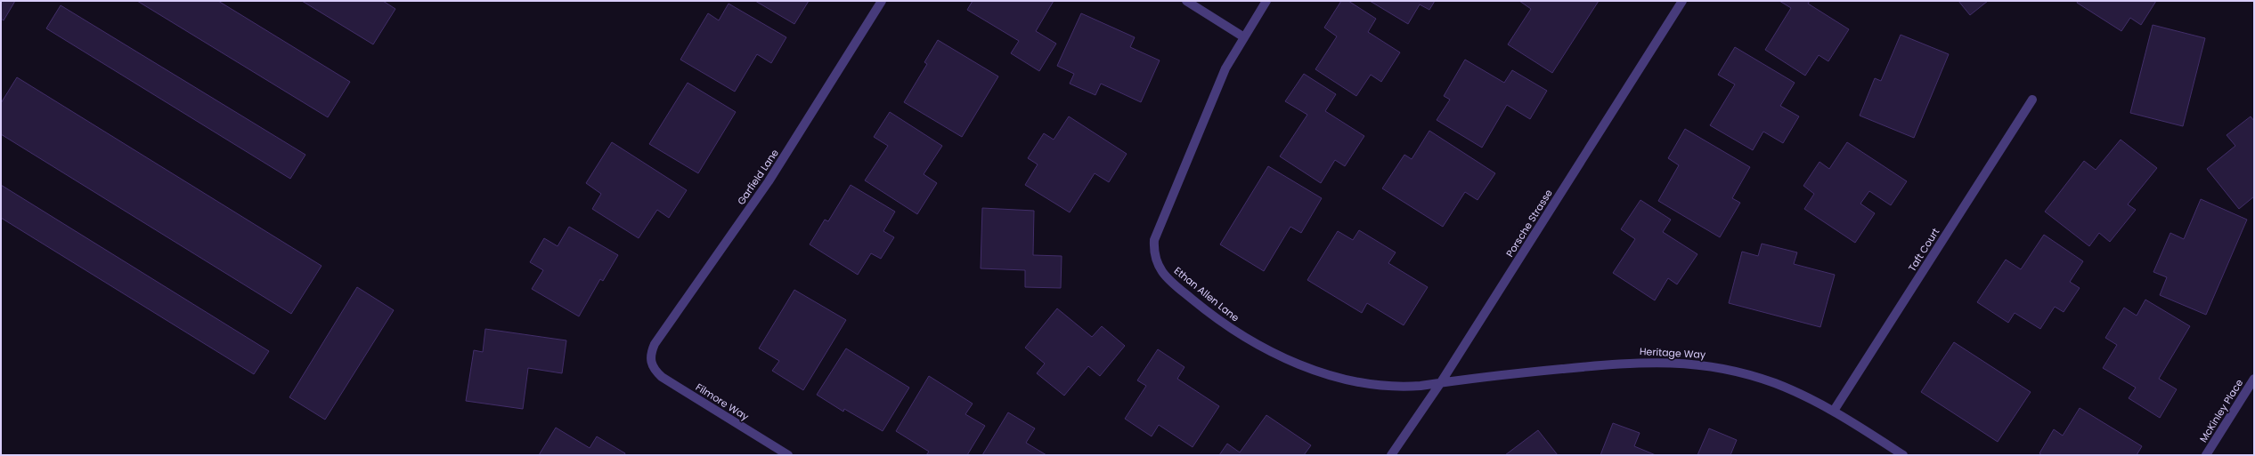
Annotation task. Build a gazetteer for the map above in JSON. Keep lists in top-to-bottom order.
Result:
{
  "streets": {
    "street": [
      "Garfield Lane",
      "Porsche Strasse",
      "Taft Court",
      "Ethan Allen Lane",
      "Heritage Way",
      "Filmore Way",
      "McKinley Place"
    ]
  },
  "crossings": [
    ["Garfield Lane", "Filmore Way"],
    ["Porsche Strasse", "Ethan Allen Lane"],
    ["Porsche Strasse", "Heritage Way"],
    ["Taft Court", "Heritage Way"],
    ["Ethan Allen Lane", "Heritage Way"]
  ]
}
